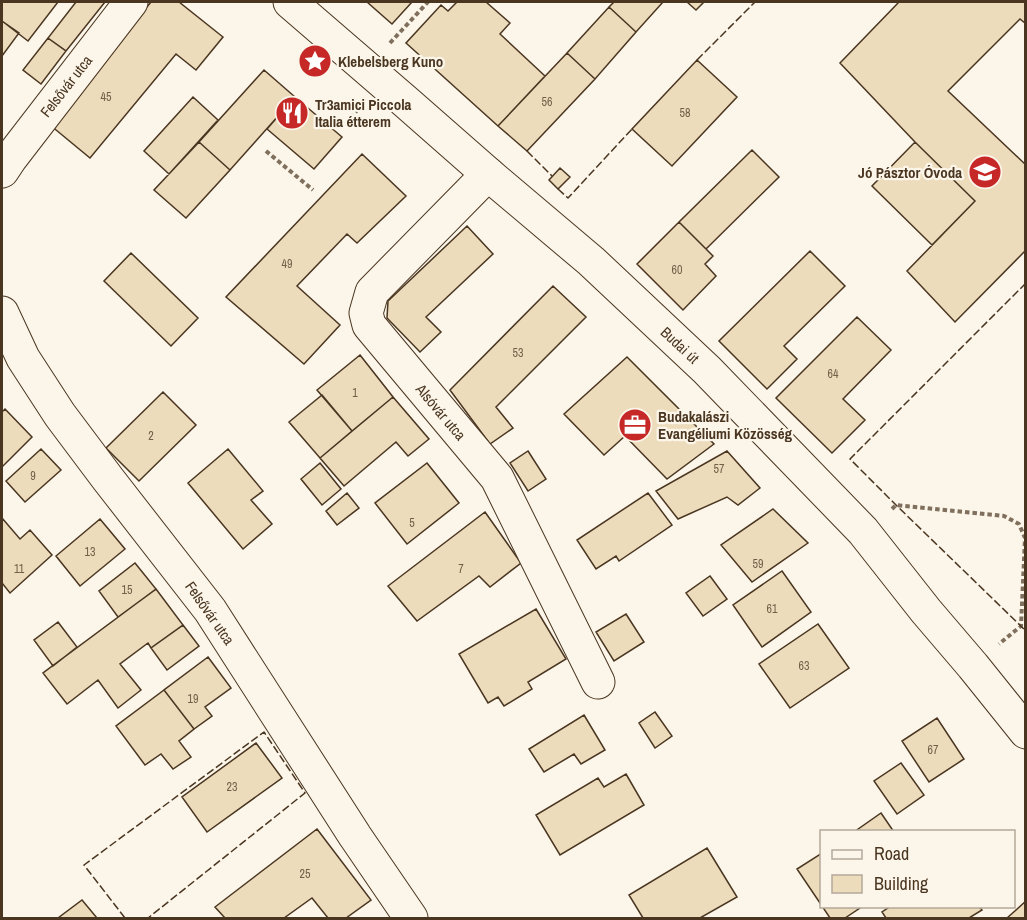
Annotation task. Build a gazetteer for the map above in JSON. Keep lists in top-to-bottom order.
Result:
{
  "streets": {
    "street": ["Felsővár utca", "Budai út", "Alsóvár utca"]
  },
  "crossings": [
    ["Budai út", "Alsóvár utca"]
  ],
  "places": {
    "place": ["Klebelsberg Kuno"],
    "restaurant": ["Tr3amici Piccola Italia étterem"],
    "school or university": ["Jó Pásztor Óvoda"],
    "office": ["Budakalászi Evangéliumi Közösség"]
  },
  "house_numbers": [
    "45",
    "56",
    "58",
    "49",
    "60",
    "53",
    "64",
    "1",
    "2",
    "57",
    "9",
    "5",
    "13",
    "59",
    "11",
    "7",
    "15",
    "61",
    "63",
    "19",
    "67",
    "23",
    "25"
  ],
  "legend": ["Road", "Building"]
}
